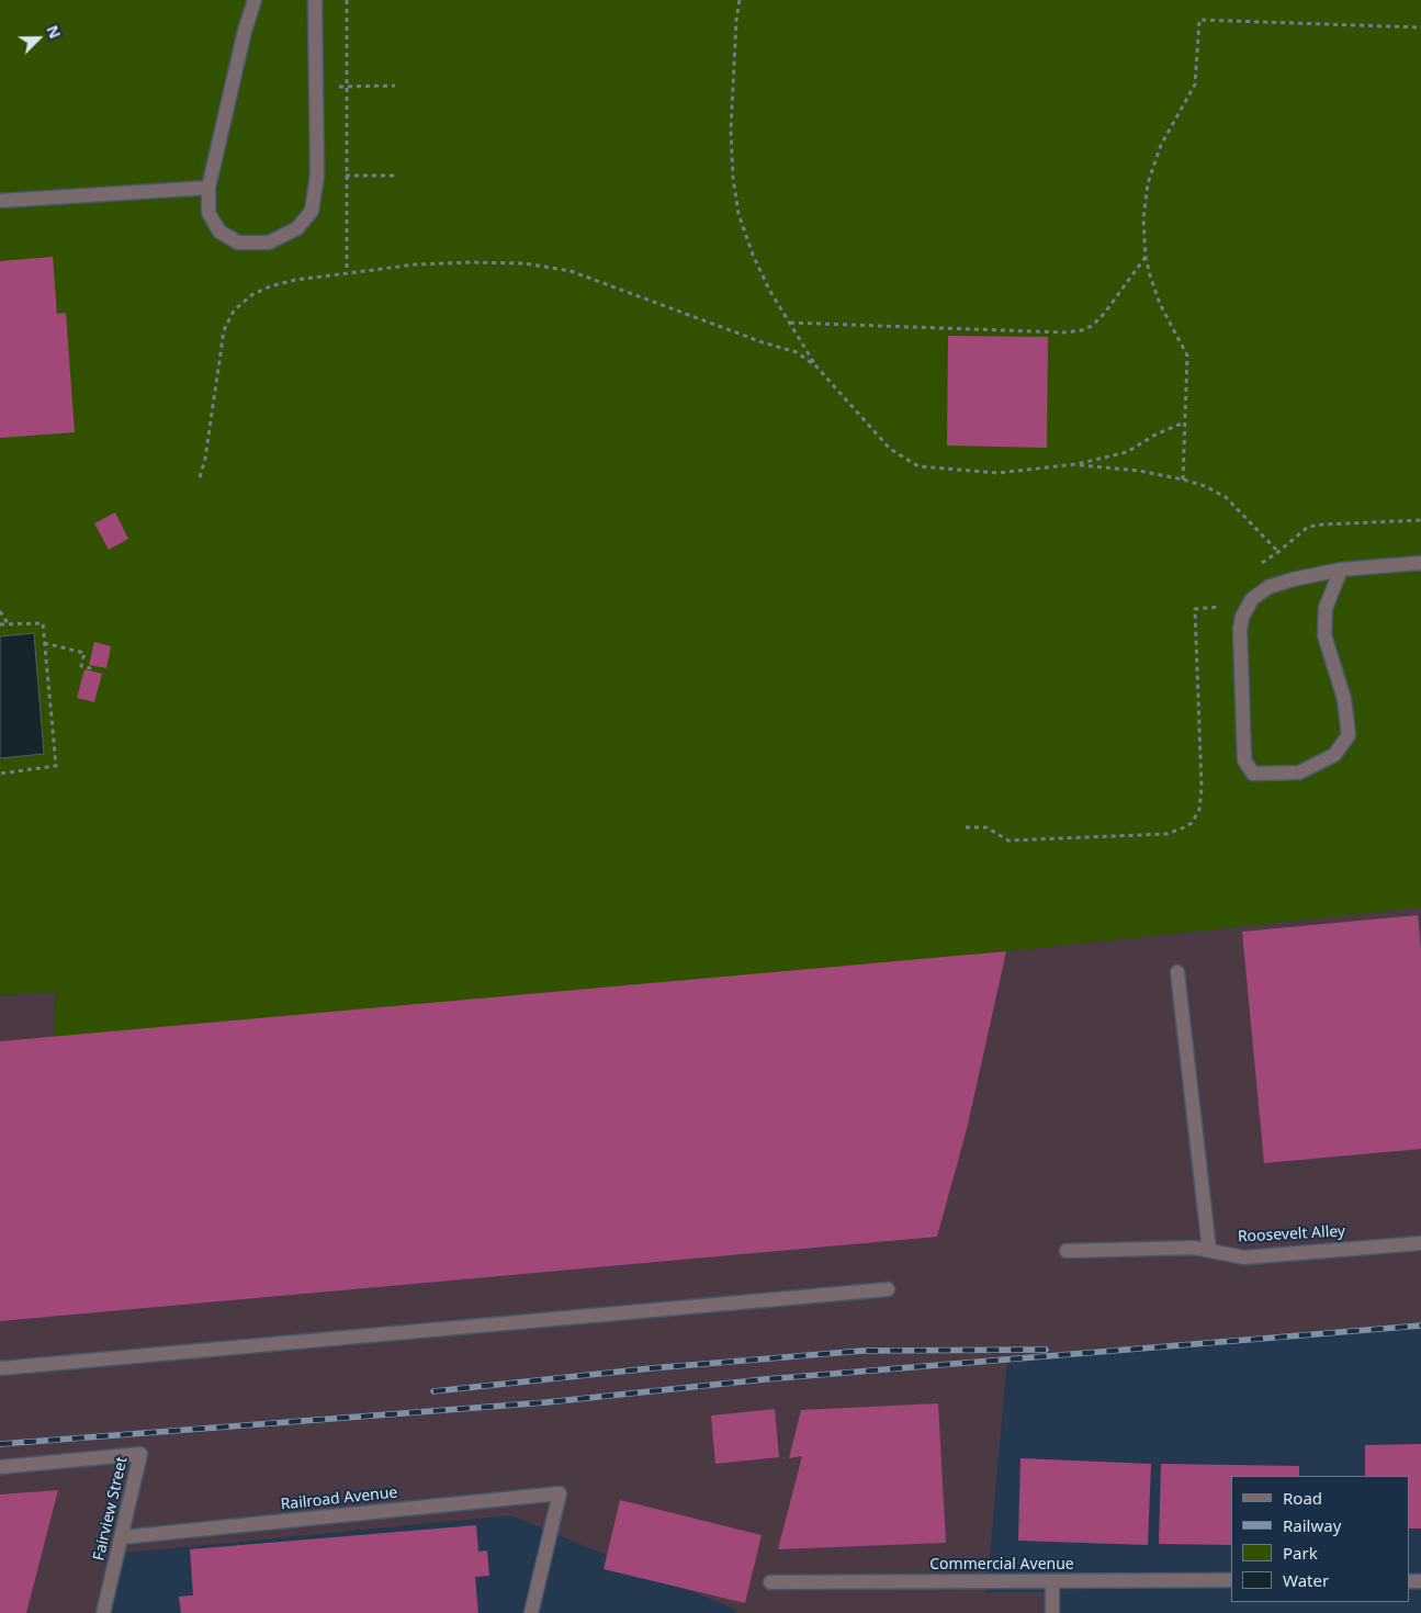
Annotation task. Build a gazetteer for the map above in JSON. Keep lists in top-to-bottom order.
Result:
{
  "streets": {
    "street": [
      "Roosevelt Alley",
      "Railroad Avenue",
      "Fairview Street",
      "Commercial Avenue"
    ]
  },
  "crossings": [
    ["Railroad Avenue", "Fairview Street"]
  ],
  "legend": [
    "Road",
    "Railway",
    "Park",
    "Water"
  ],
  "north": "top right"
}
